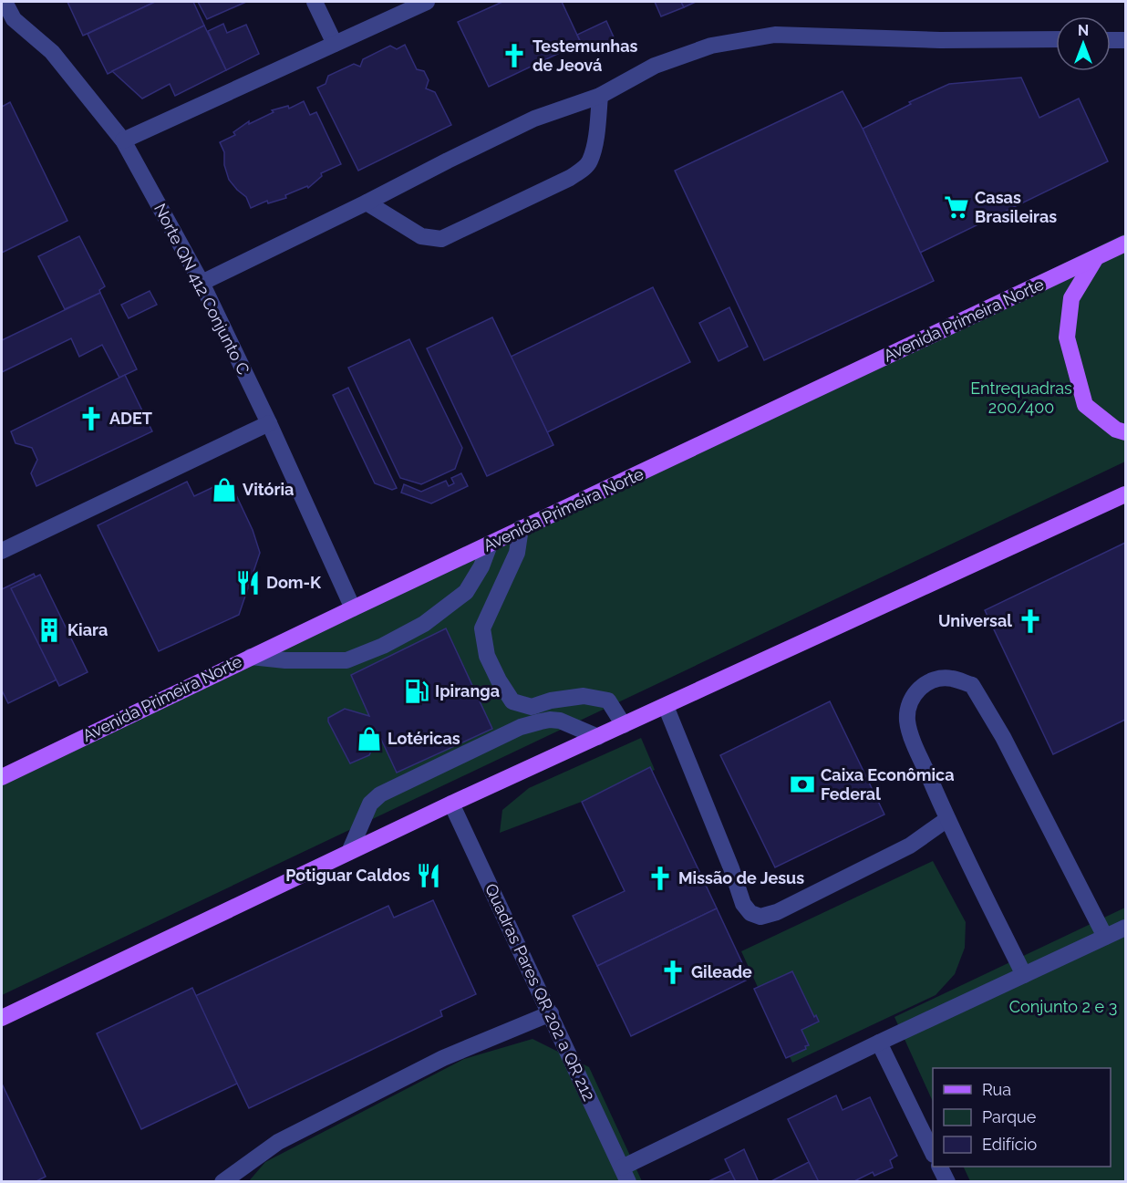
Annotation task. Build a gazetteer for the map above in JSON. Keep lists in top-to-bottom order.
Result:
{
  "streets": {
    "main road": ["Avenida Primeira Norte"],
    "street": ["Norte QN 412 Conjunto C", "Quadras Pares QR 202 a QR 212"]
  },
  "crossings": [
    ["Norte QN 412 Conjunto C", "Avenida Primeira Norte"]
  ],
  "parks": ["Entrequadras 200/400", "Conjunto 2 e 3"],
  "places": {
    "church": [
      "Testemunhas de Jeová",
      "ADET",
      "Universal",
      "Missão de Jesus",
      "Gileade"
    ],
    "supermarket": ["Casas Brasileiras"],
    "shop": ["Vitória", "Lotéricas"],
    "restaurant": ["Dom-K", "Potiguar Caldos"],
    "building": ["Kiara"],
    "fuel station": ["Ipiranga"],
    "bank": ["Caixa Econômica Federal"]
  },
  "legend": ["Rua", "Parque", "Edifício"],
  "north": "top"
}
